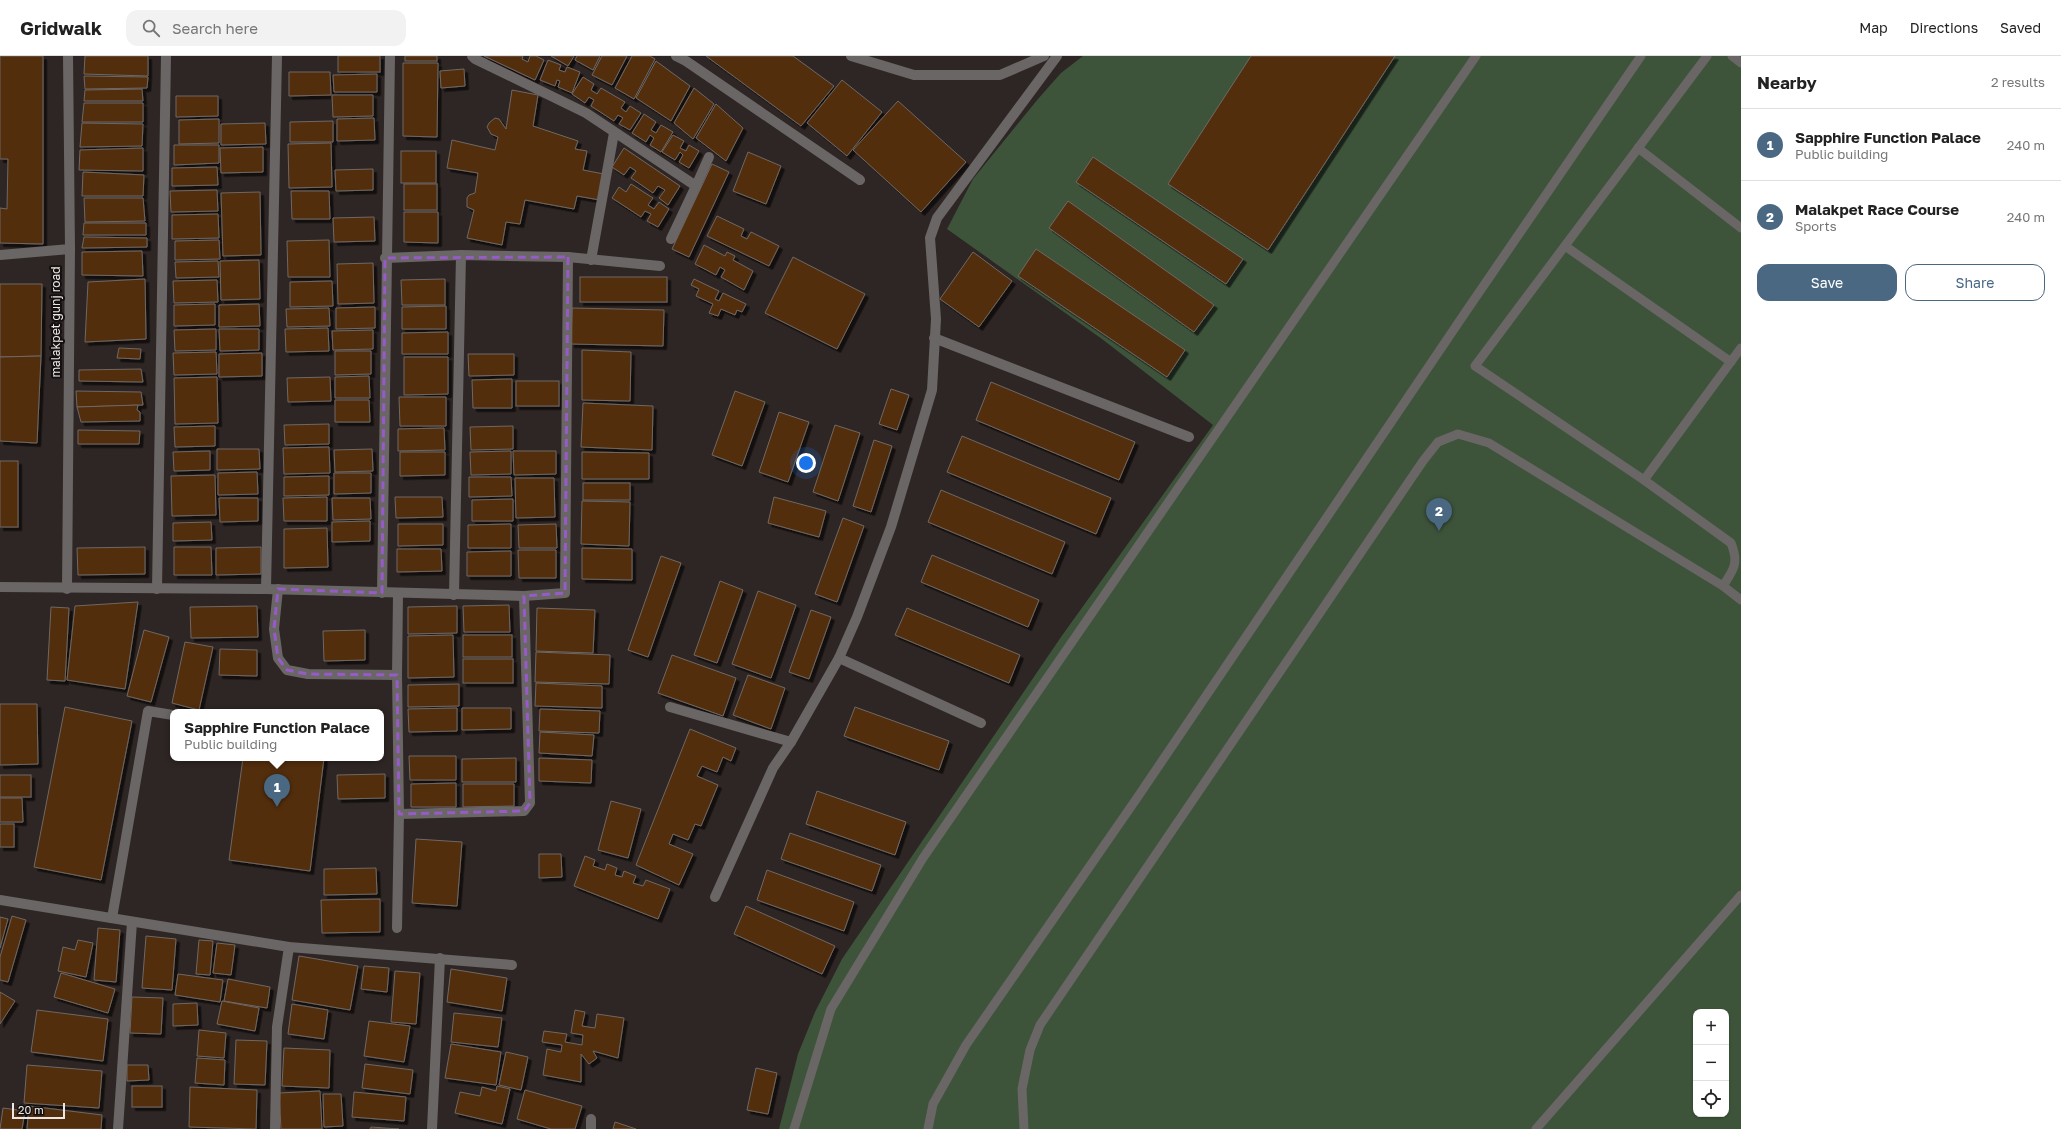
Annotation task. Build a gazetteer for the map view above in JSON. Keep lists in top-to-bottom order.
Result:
{
  "streets": {
    "street": ["malakpet gunj road"]
  },
  "scale_bar": "20 m",
  "page": {
    "header": "Gridwalk",
    "search": "Search here",
    "nav": ["Map", "Directions", "Saved"],
    "heading": ["Nearby", "2 results"],
    "list": [
      {
        "mark": "1",
        "name": "Sapphire Function Palace",
        "note": "Public building",
        "value": "240 m"
      },
      {
        "mark": "2",
        "name": "Malakpet Race Course",
        "note": "Sports",
        "value": "240 m"
      }
    ],
    "buttons": ["Save", "Share"],
    "pins": ["2", "1"],
    "popup": ["Sapphire Function Palace", "Public building"],
    "map_buttons": ["+", "−"],
    "scale": "20 m"
  }
}
